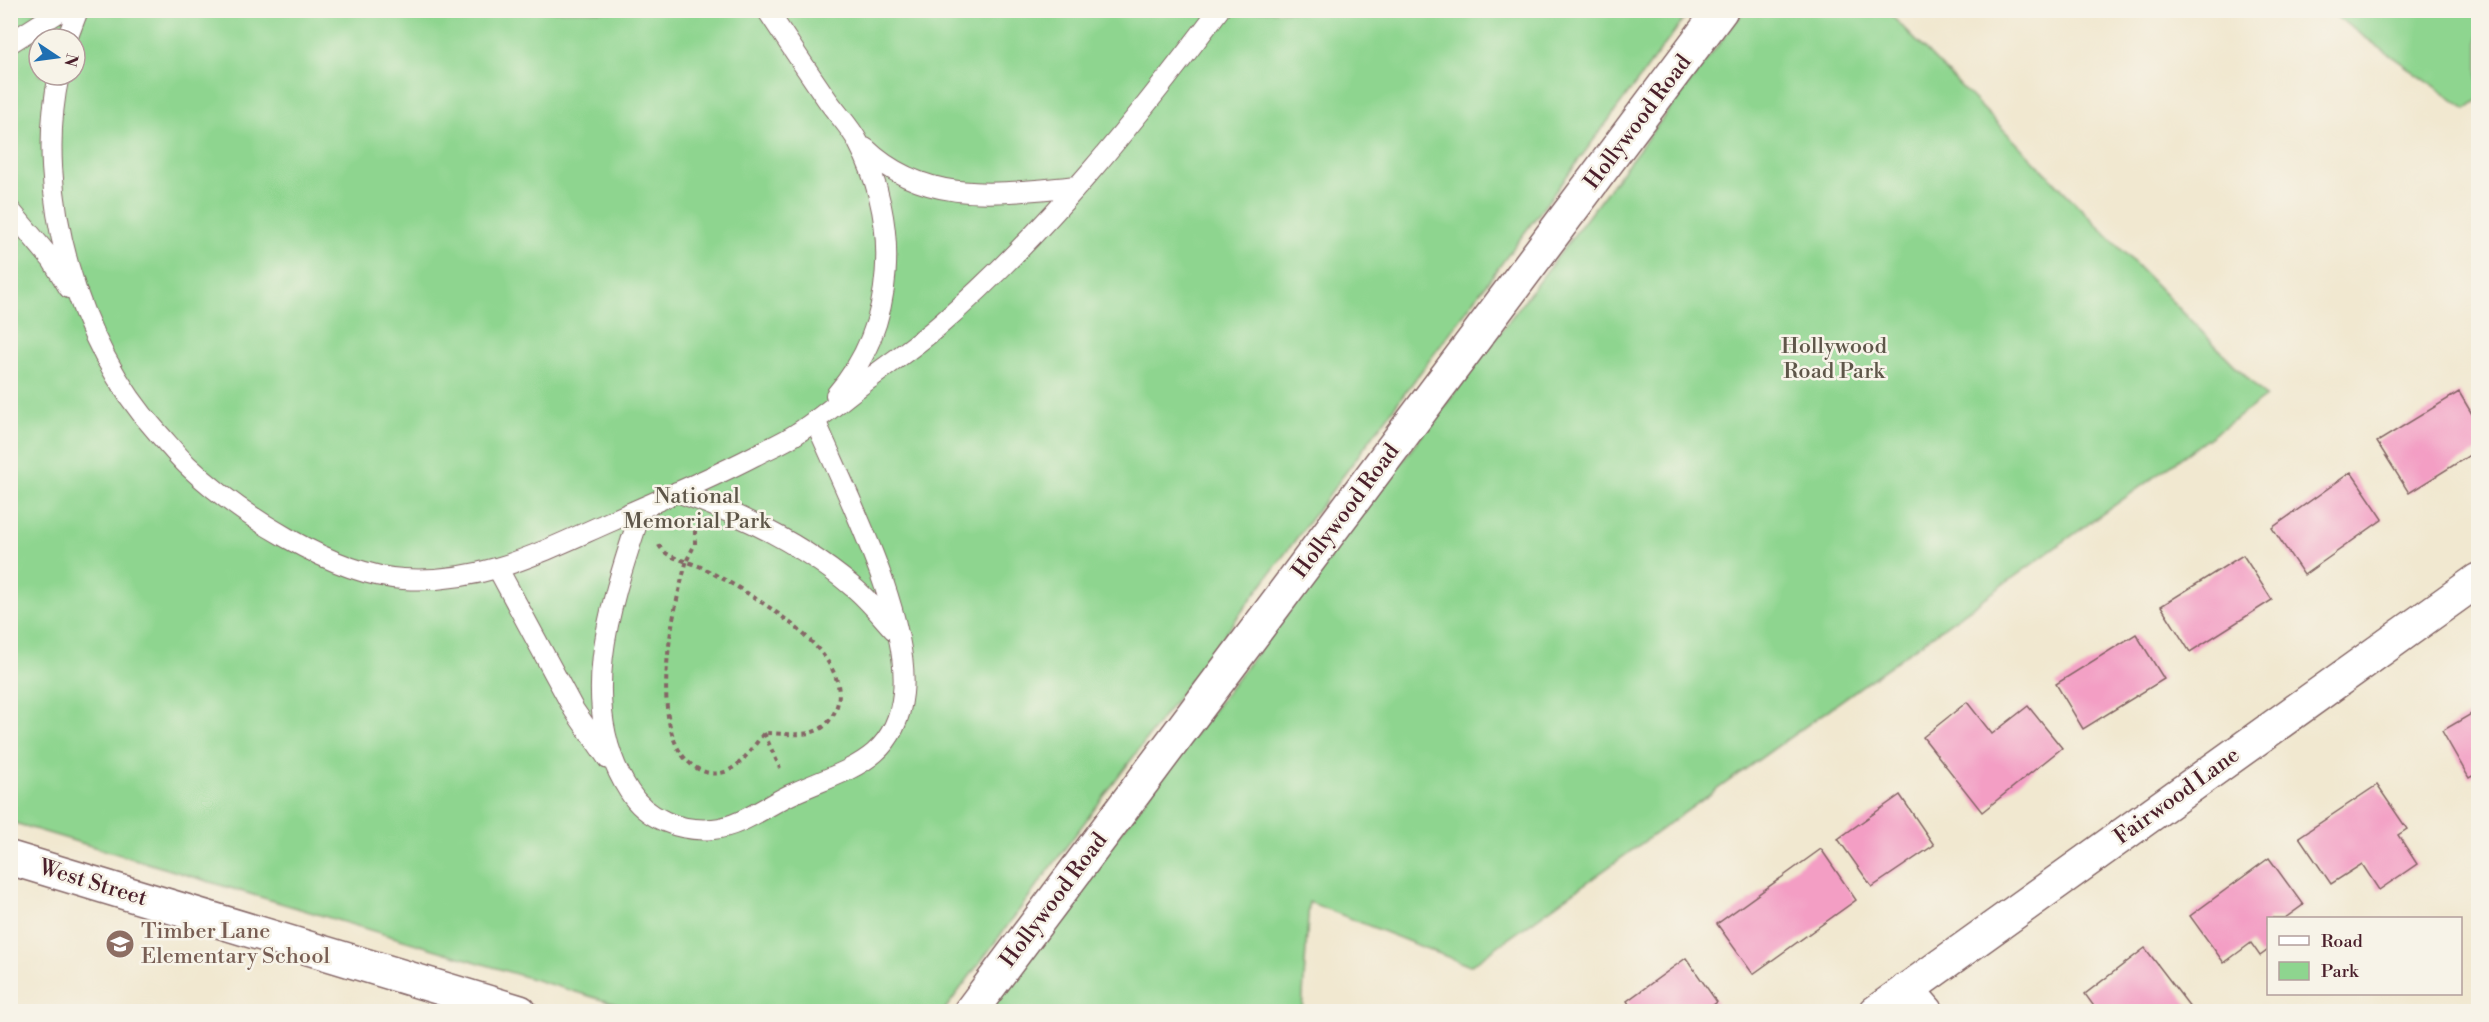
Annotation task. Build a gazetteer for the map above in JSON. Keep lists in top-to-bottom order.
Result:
{
  "streets": {
    "street": ["Hollywood Road", "Fairwood Lane", "West Street"]
  },
  "parks": ["Hollywood Road Park", "National Memorial Park"],
  "places": {
    "school or university": ["Timber Lane Elementary School"]
  },
  "legend": ["Road", "Park"],
  "north": "right"
}
